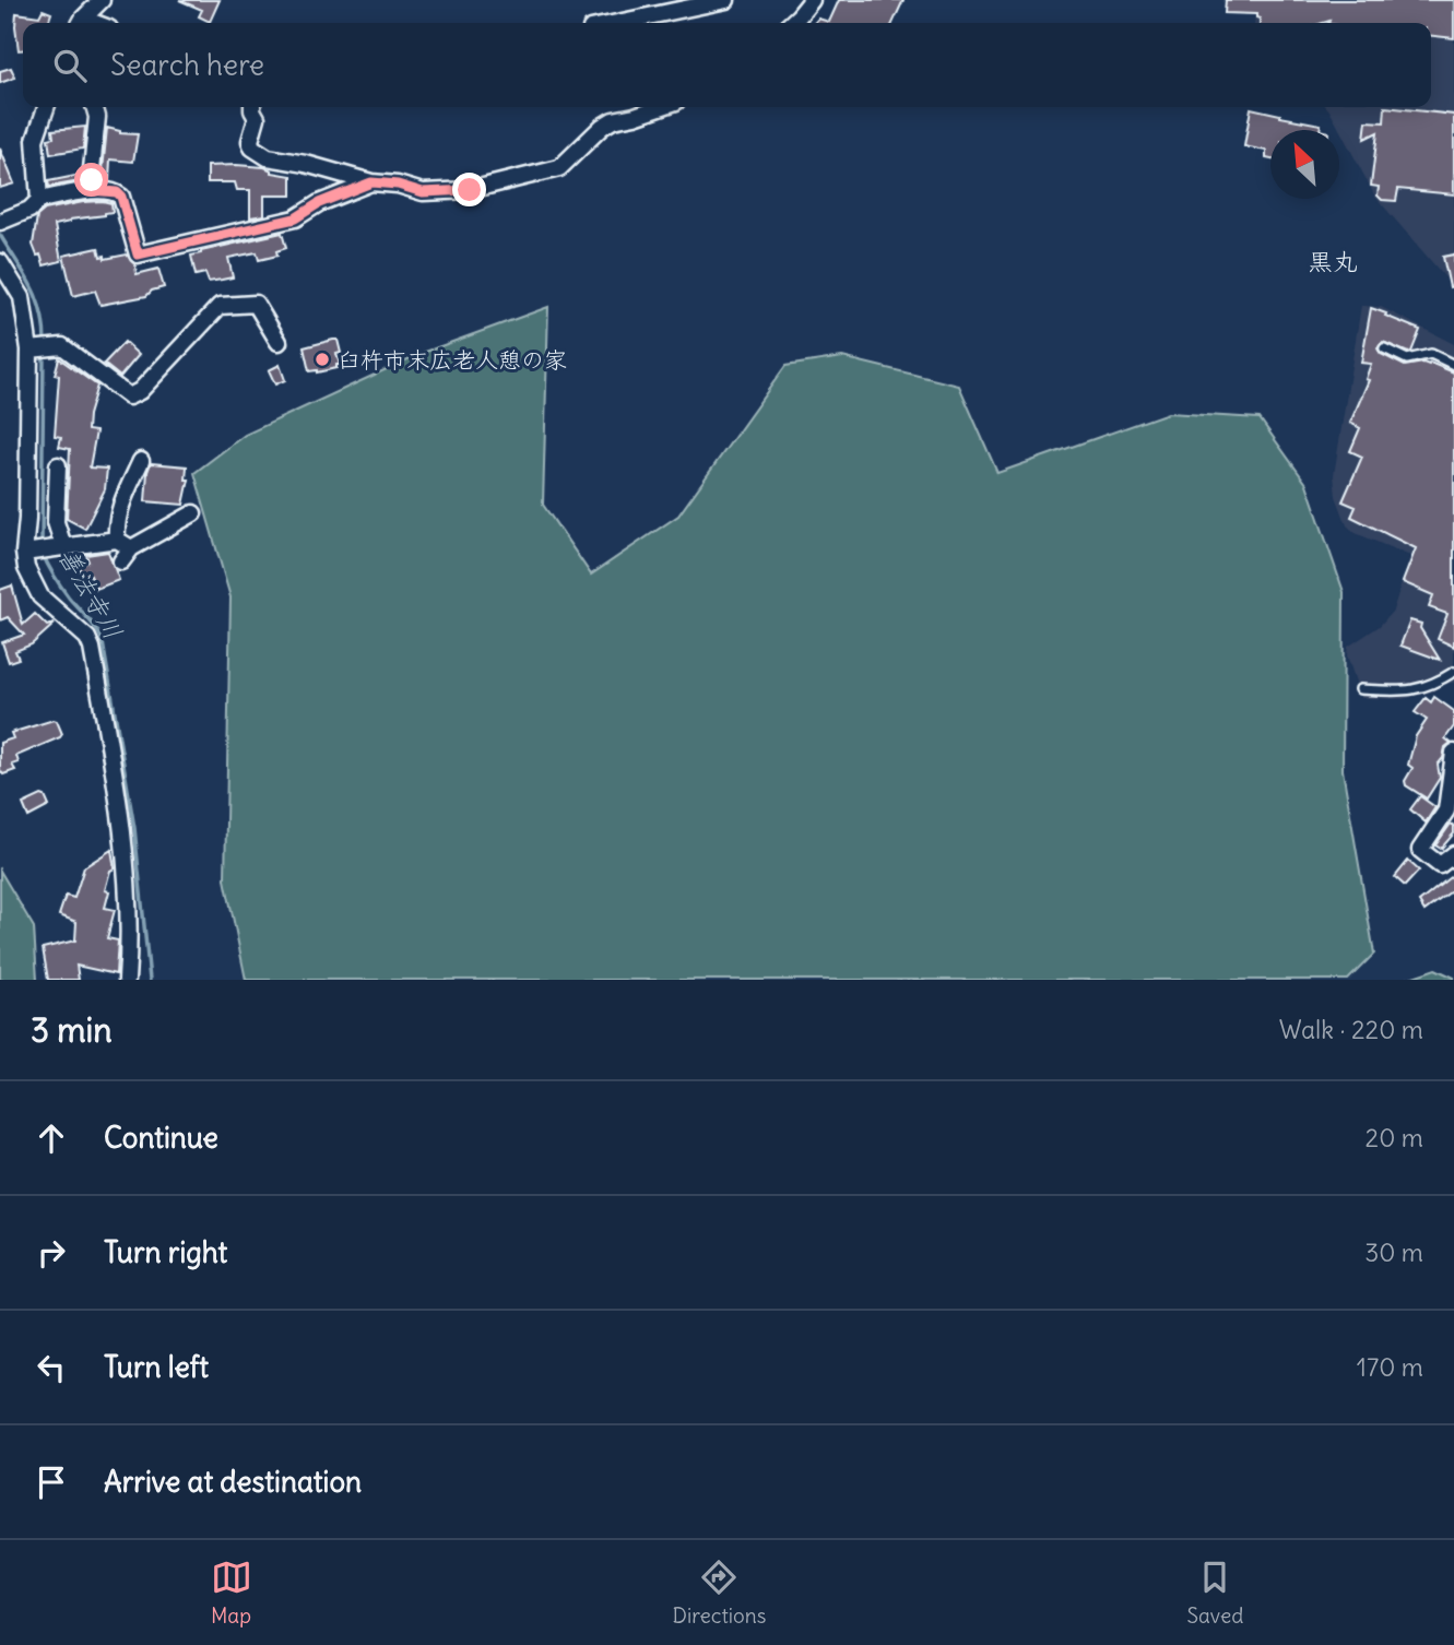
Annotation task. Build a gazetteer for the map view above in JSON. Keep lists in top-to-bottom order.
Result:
{
  "districts": ["黒丸"],
  "water": ["善法寺川"],
  "places": ["臼杵市末広老人憩の家"],
  "north": "top left",
  "page": {
    "search": "Search here",
    "heading": ["3 min", "Walk · 220 m"],
    "list": [
      ["Continue", "20 m"],
      ["Turn right", "30 m"],
      ["Turn left", "170 m"],
      "Arrive at destination"
    ],
    "nav": ["Map", "Directions", "Saved"]
  }
}
